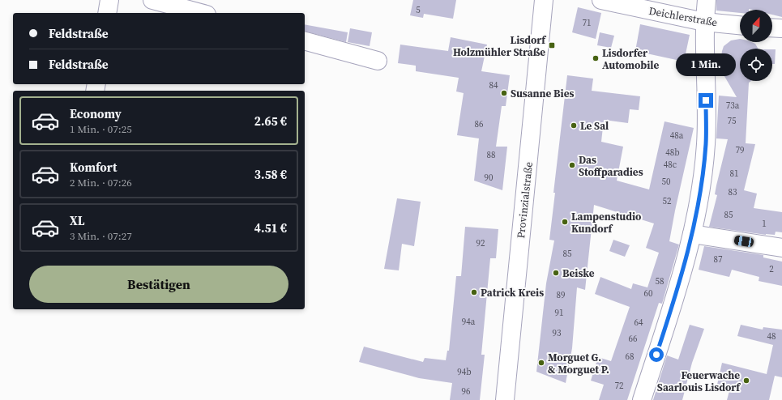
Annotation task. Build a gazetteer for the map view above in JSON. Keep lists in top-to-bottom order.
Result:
{
  "streets": {
    "street": ["Deichlerstraße", "Provinzialstraße"]
  },
  "places": {
    "transit": ["Lisdorf Holzmühler Straße"],
    "other": [
      "Lisdorfer Automobile",
      "Susanne Bies",
      "Le Sal",
      "Das Stoffparadies",
      "Lampenstudio Kundorf",
      "Beiske",
      "Patrick Kreis",
      "Morguet G. & Morguet P.",
      "Feuerwache Saarlouis Lisdorf"
    ]
  },
  "house_numbers": [
    "5",
    "71",
    "84",
    "73a",
    "75",
    "86",
    "48a",
    "79",
    "48b",
    "88",
    "48c",
    "81",
    "90",
    "50",
    "83",
    "52",
    "85",
    "1",
    "92",
    "85",
    "87",
    "2",
    "58",
    "60",
    "89",
    "91",
    "94a",
    "64",
    "93",
    "48",
    "66",
    "68",
    "94b",
    "72",
    "96"
  ],
  "north": "top",
  "page": {
    "banner": ["Feldstraße", "Feldstraße"],
    "bubble": "1 Min.",
    "list": [
      {
        "name": "Economy",
        "note": "1 Min. · 07:25",
        "value": "2.65 €"
      },
      {
        "name": "Komfort",
        "note": "2 Min. · 07:26",
        "value": "3.58 €"
      },
      {
        "name": "XL",
        "note": "3 Min. · 07:27",
        "value": "4.51 €"
      }
    ],
    "buttons": "Bestätigen"
  }
}
